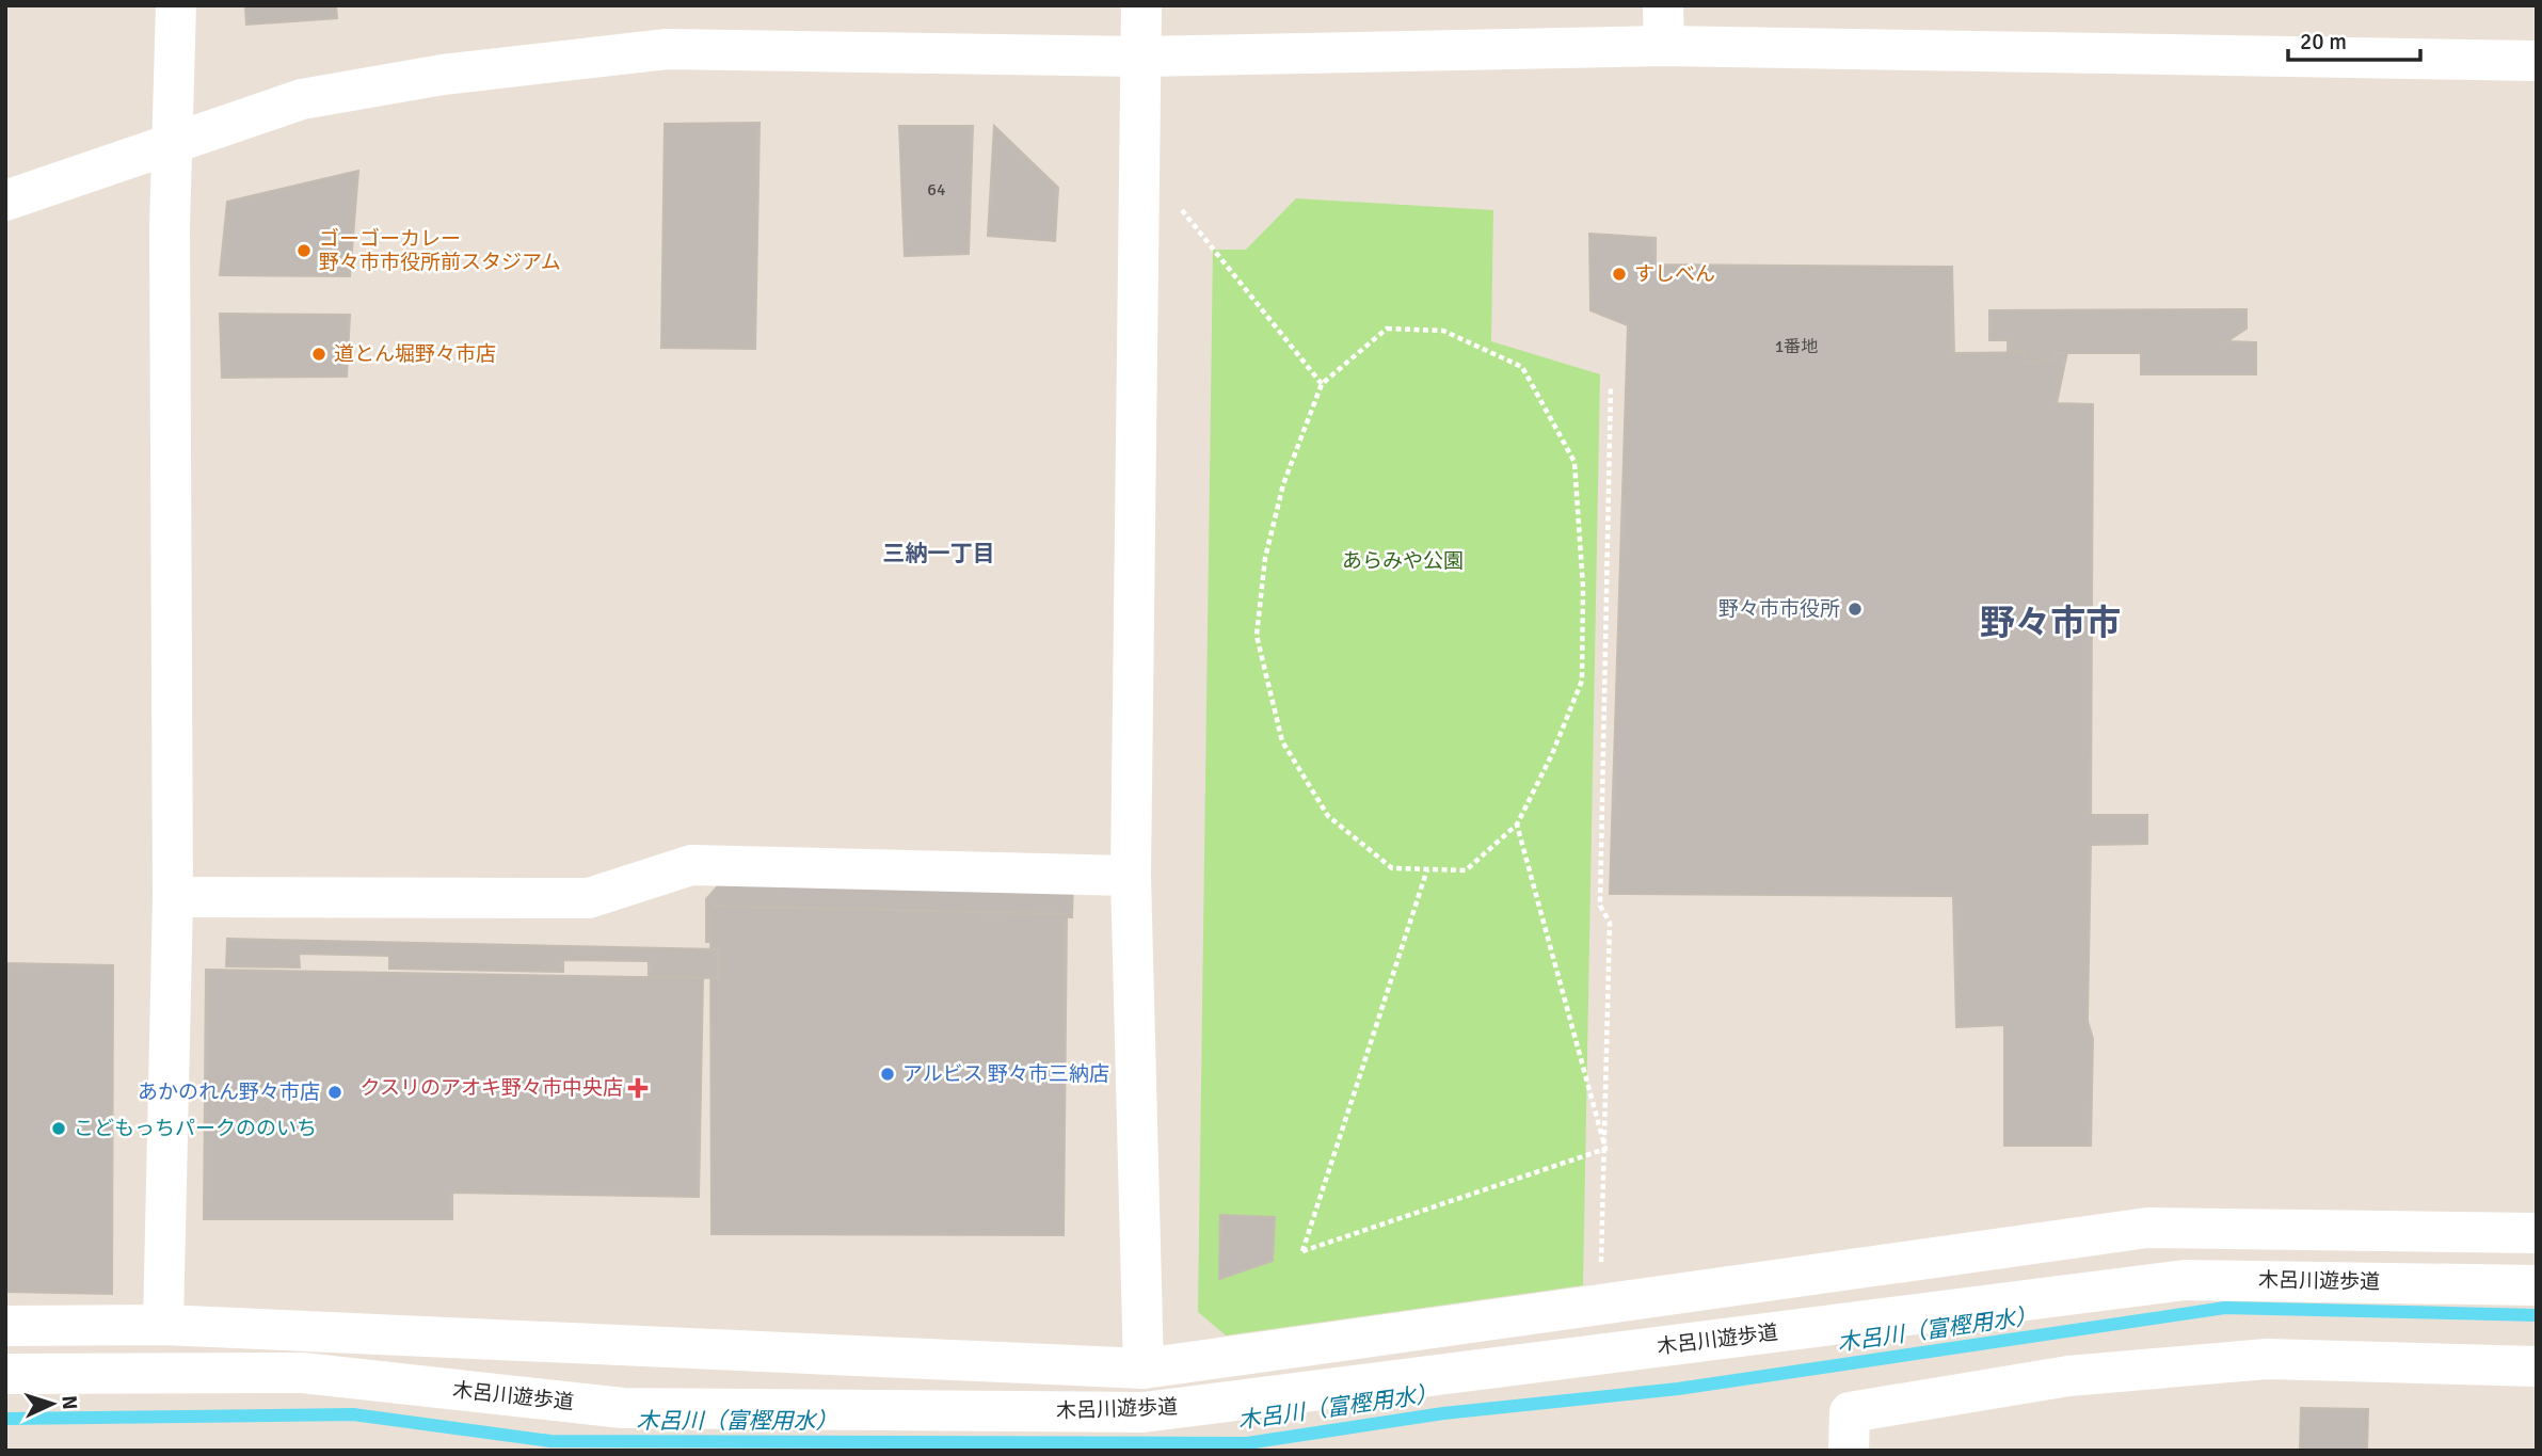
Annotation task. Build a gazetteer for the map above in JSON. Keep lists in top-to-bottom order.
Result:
{
  "streets": {
    "street": ["木呂川遊歩道"]
  },
  "districts": ["三納一丁目", "野々市市"],
  "water": ["木呂川（富樫用水）"],
  "parks": ["あらみや公園"],
  "places": {
    "other": [
      "ゴーゴーカレー 野々市市役所前スタジアム",
      "すしべん",
      "道とん堀野々市店",
      "野々市市役所",
      "アルビス 野々市三納店",
      "あかのれん野々市店",
      "こどもっちパークののいち"
    ],
    "health": ["クスリのアオキ野々市中央店"]
  },
  "house_numbers": ["64", "1番地"],
  "scale_bar": "20 m",
  "north": "right"
}
